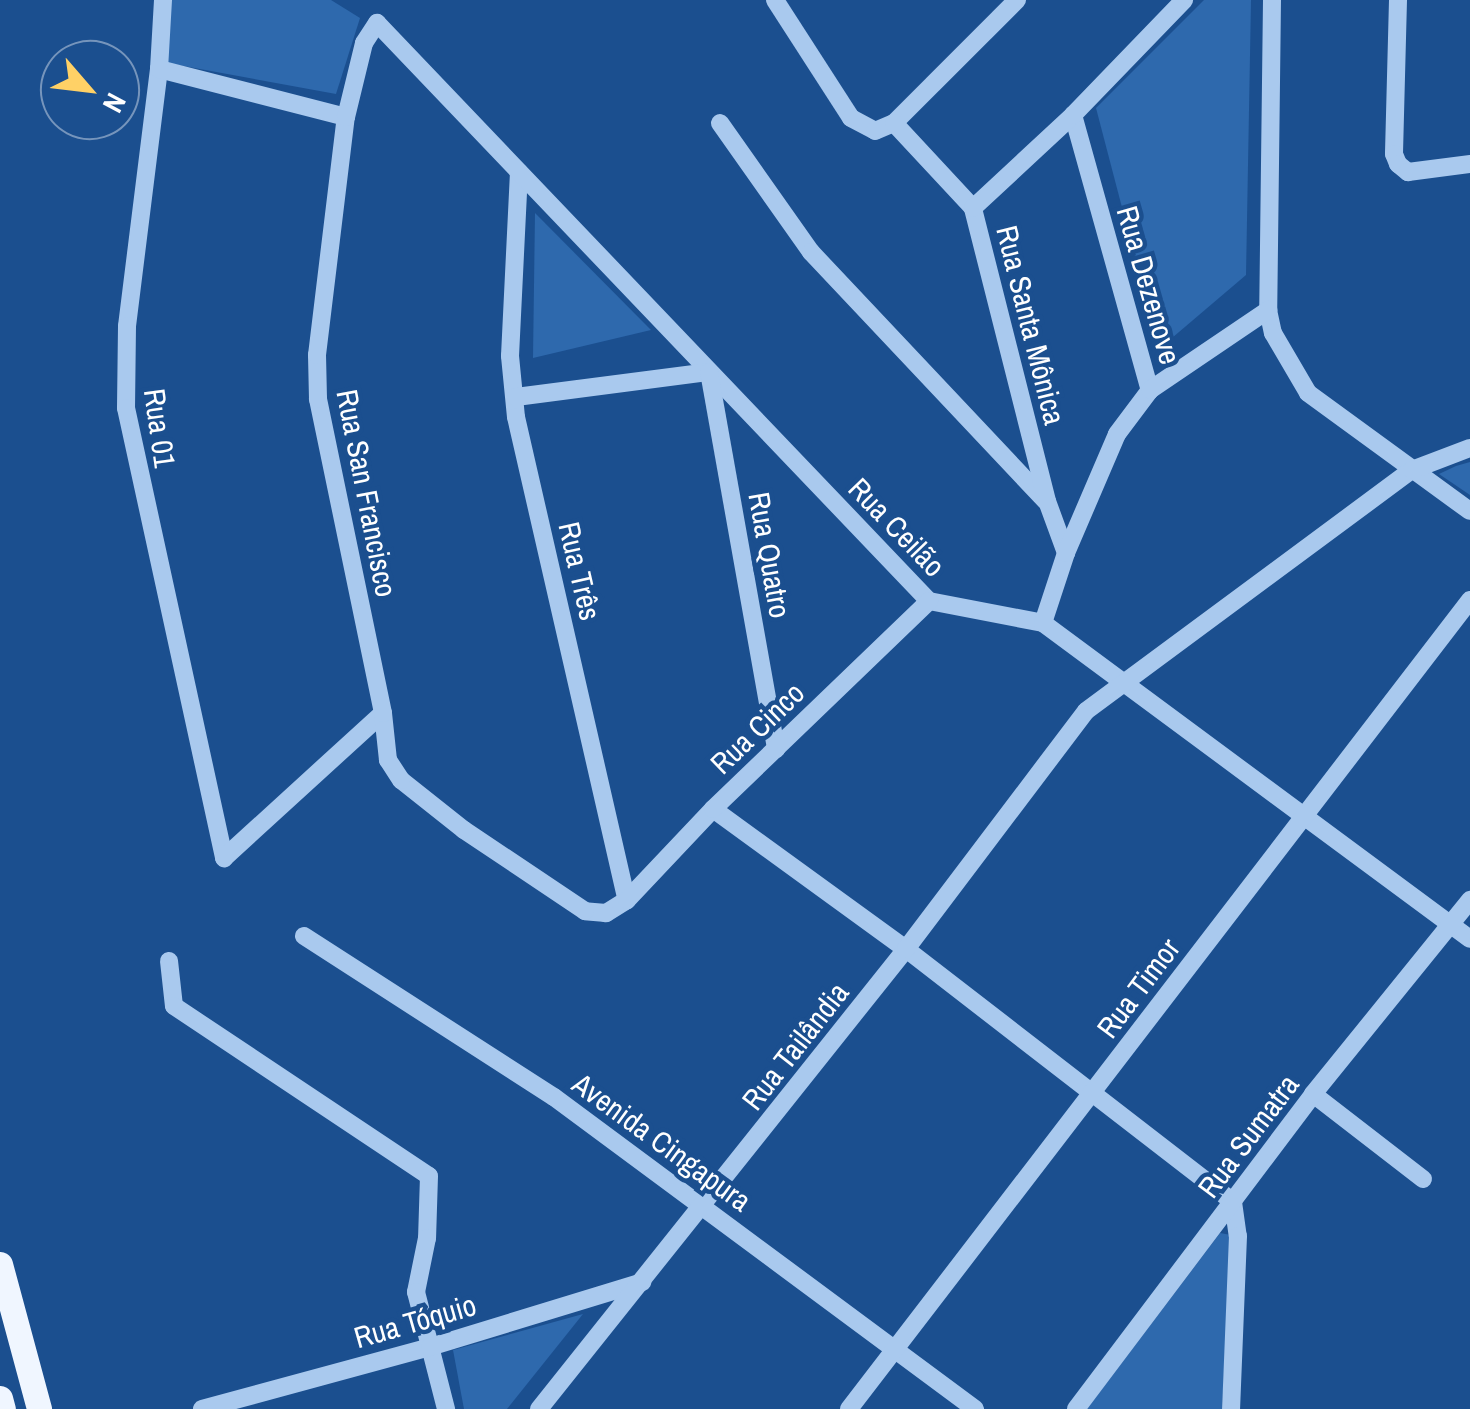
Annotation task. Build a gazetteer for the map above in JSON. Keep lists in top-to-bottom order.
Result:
{
  "streets": {
    "street": [
      "Rua Dezenove",
      "Rua Santa Mônica",
      "Rua 01",
      "Rua San Francisco",
      "Rua Ceilão",
      "Rua Quatro",
      "Rua Três",
      "Rua Cinco",
      "Rua Timor",
      "Rua Tailândia",
      "Rua Sumatra",
      "Avenida Cingapura",
      "Rua Tóquio"
    ]
  },
  "crossings": [
    ["Rua Dezenove", "Rua Santa Mônica"],
    ["Rua 01", "Rua San Francisco"],
    ["Rua San Francisco", "Rua Ceilão"],
    ["Rua San Francisco", "Rua Três"],
    ["Rua San Francisco", "Rua Cinco"],
    ["Rua Ceilão", "Rua Quatro"],
    ["Rua Ceilão", "Rua Três"],
    ["Rua Ceilão", "Rua Cinco"],
    ["Rua Ceilão", "Rua Timor"],
    ["Rua Ceilão", "Rua Tailândia"],
    ["Rua Ceilão", "Rua Sumatra"],
    ["Rua Quatro", "Rua Cinco"],
    ["Rua Três", "Rua Cinco"],
    ["Rua Timor", "Avenida Cingapura"],
    ["Rua Tailândia", "Avenida Cingapura"],
    ["Rua Tailândia", "Rua Tóquio"]
  ],
  "north": "bottom right"
}
